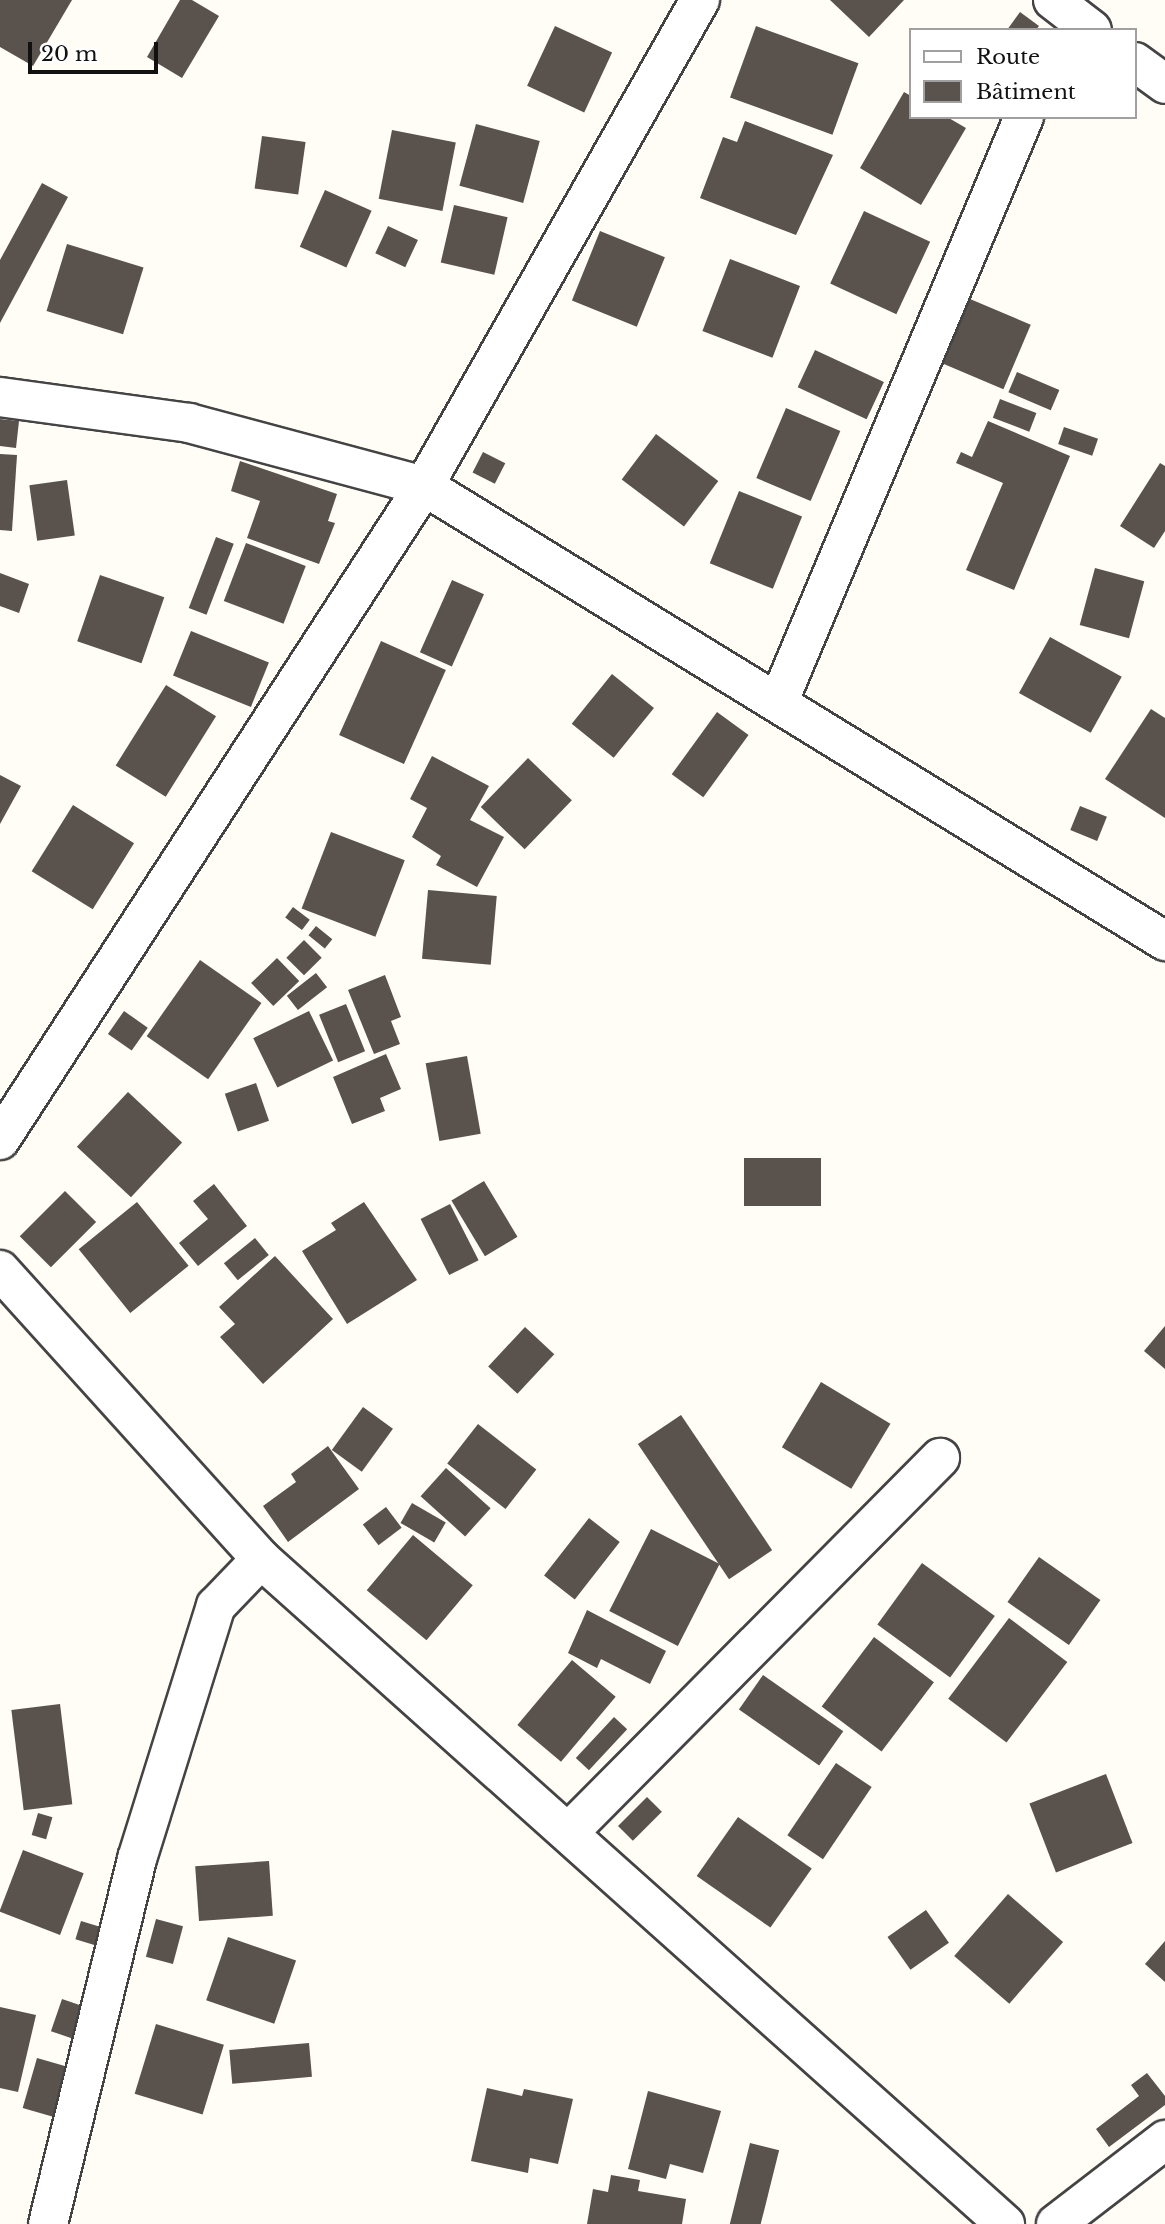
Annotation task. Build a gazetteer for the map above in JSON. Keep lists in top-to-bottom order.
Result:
{
  "legend": ["Route", "Bâtiment"],
  "scale_bar": "20 m"
}
